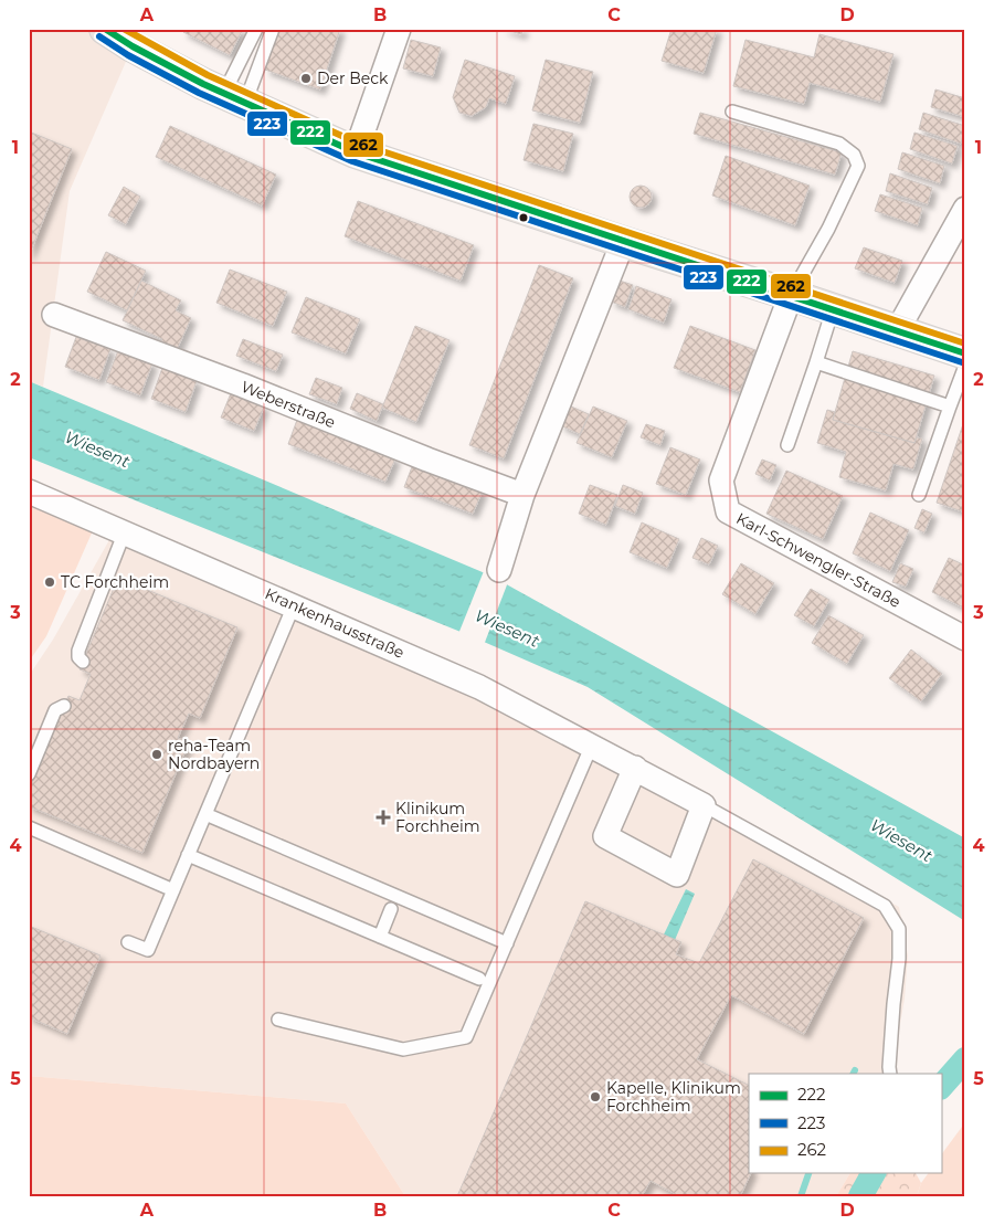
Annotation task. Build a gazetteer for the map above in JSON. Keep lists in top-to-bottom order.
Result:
{
  "streets": {
    "street": ["Weberstraße", "Karl-Schwengler-Straße", "Krankenhausstraße"]
  },
  "water": ["Wiesent"],
  "places": {
    "other": [
      "Der Beck",
      "TC Forchheim",
      "reha-Team Nordbayern",
      "Kapelle, Klinikum Forchheim"
    ],
    "health": ["Klinikum Forchheim"]
  },
  "lines": ["transit line 222", "transit line 262", "transit line 223"],
  "legend": ["222", "223", "262"],
  "grid": {
    "columns": [
      "A",
      "B",
      "C",
      "D"
    ],
    "rows": [
      "1",
      "2",
      "3",
      "4",
      "5"
    ]
  }
}
